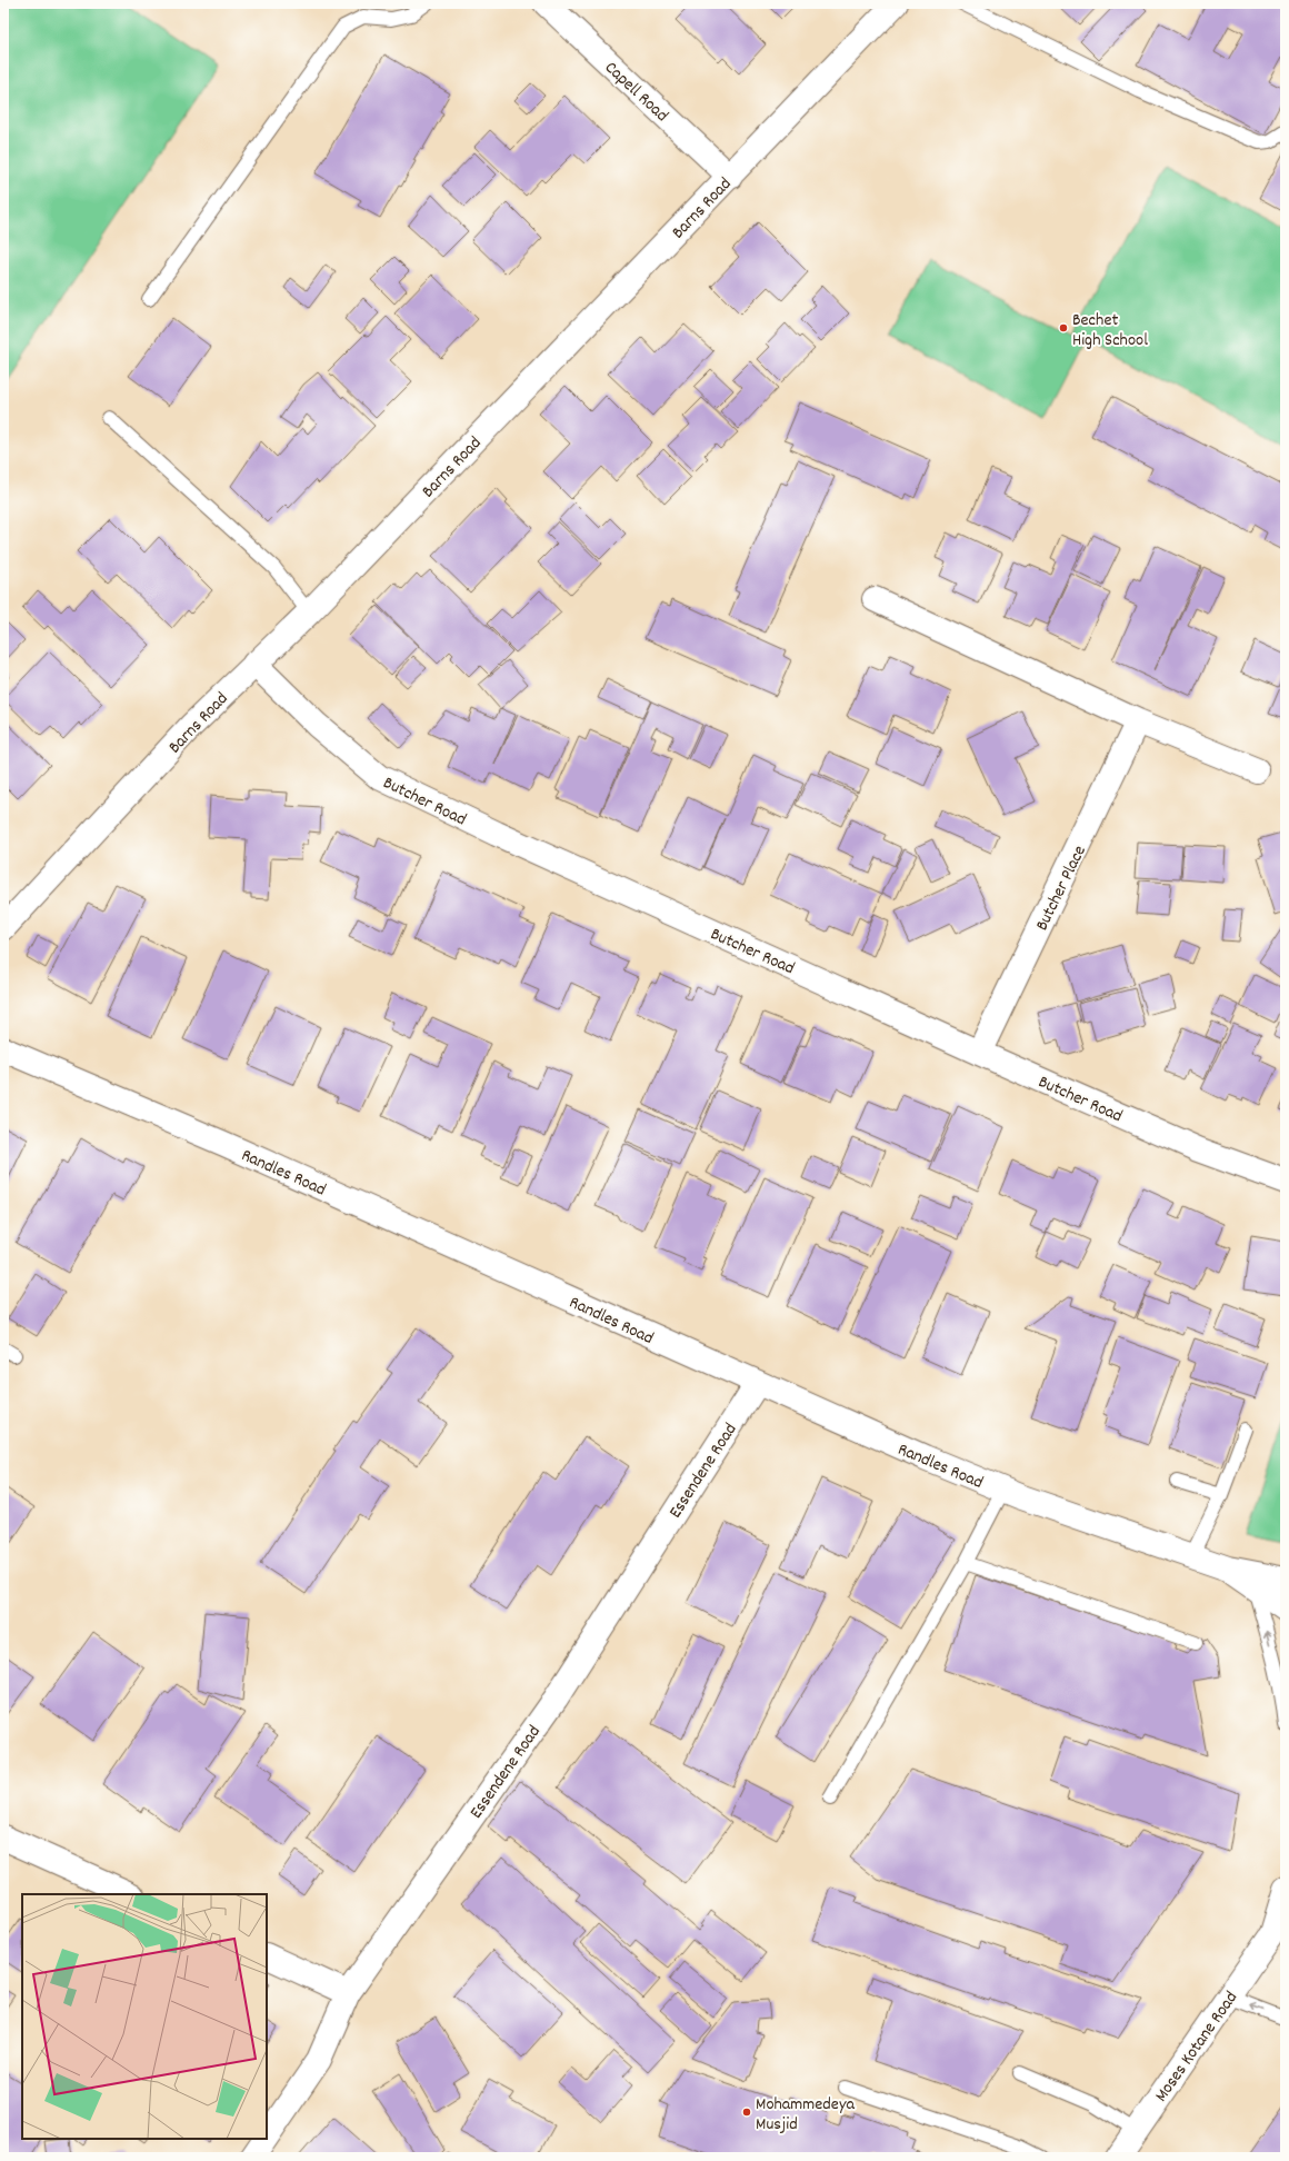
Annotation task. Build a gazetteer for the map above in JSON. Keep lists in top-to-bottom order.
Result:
{
  "streets": {
    "street": [
      "Capell Road",
      "Barns Road",
      "Butcher Road",
      "Butcher Place",
      "Randles Road",
      "Essendene Road",
      "Moses Kotane Road"
    ]
  },
  "crossings": [
    ["Capell Road", "Barns Road"],
    ["Barns Road", "Butcher Road"],
    ["Butcher Road", "Butcher Place"],
    ["Randles Road", "Essendene Road"]
  ],
  "places": ["Bechet High School", "Mohammedeya Musjid"]
}
